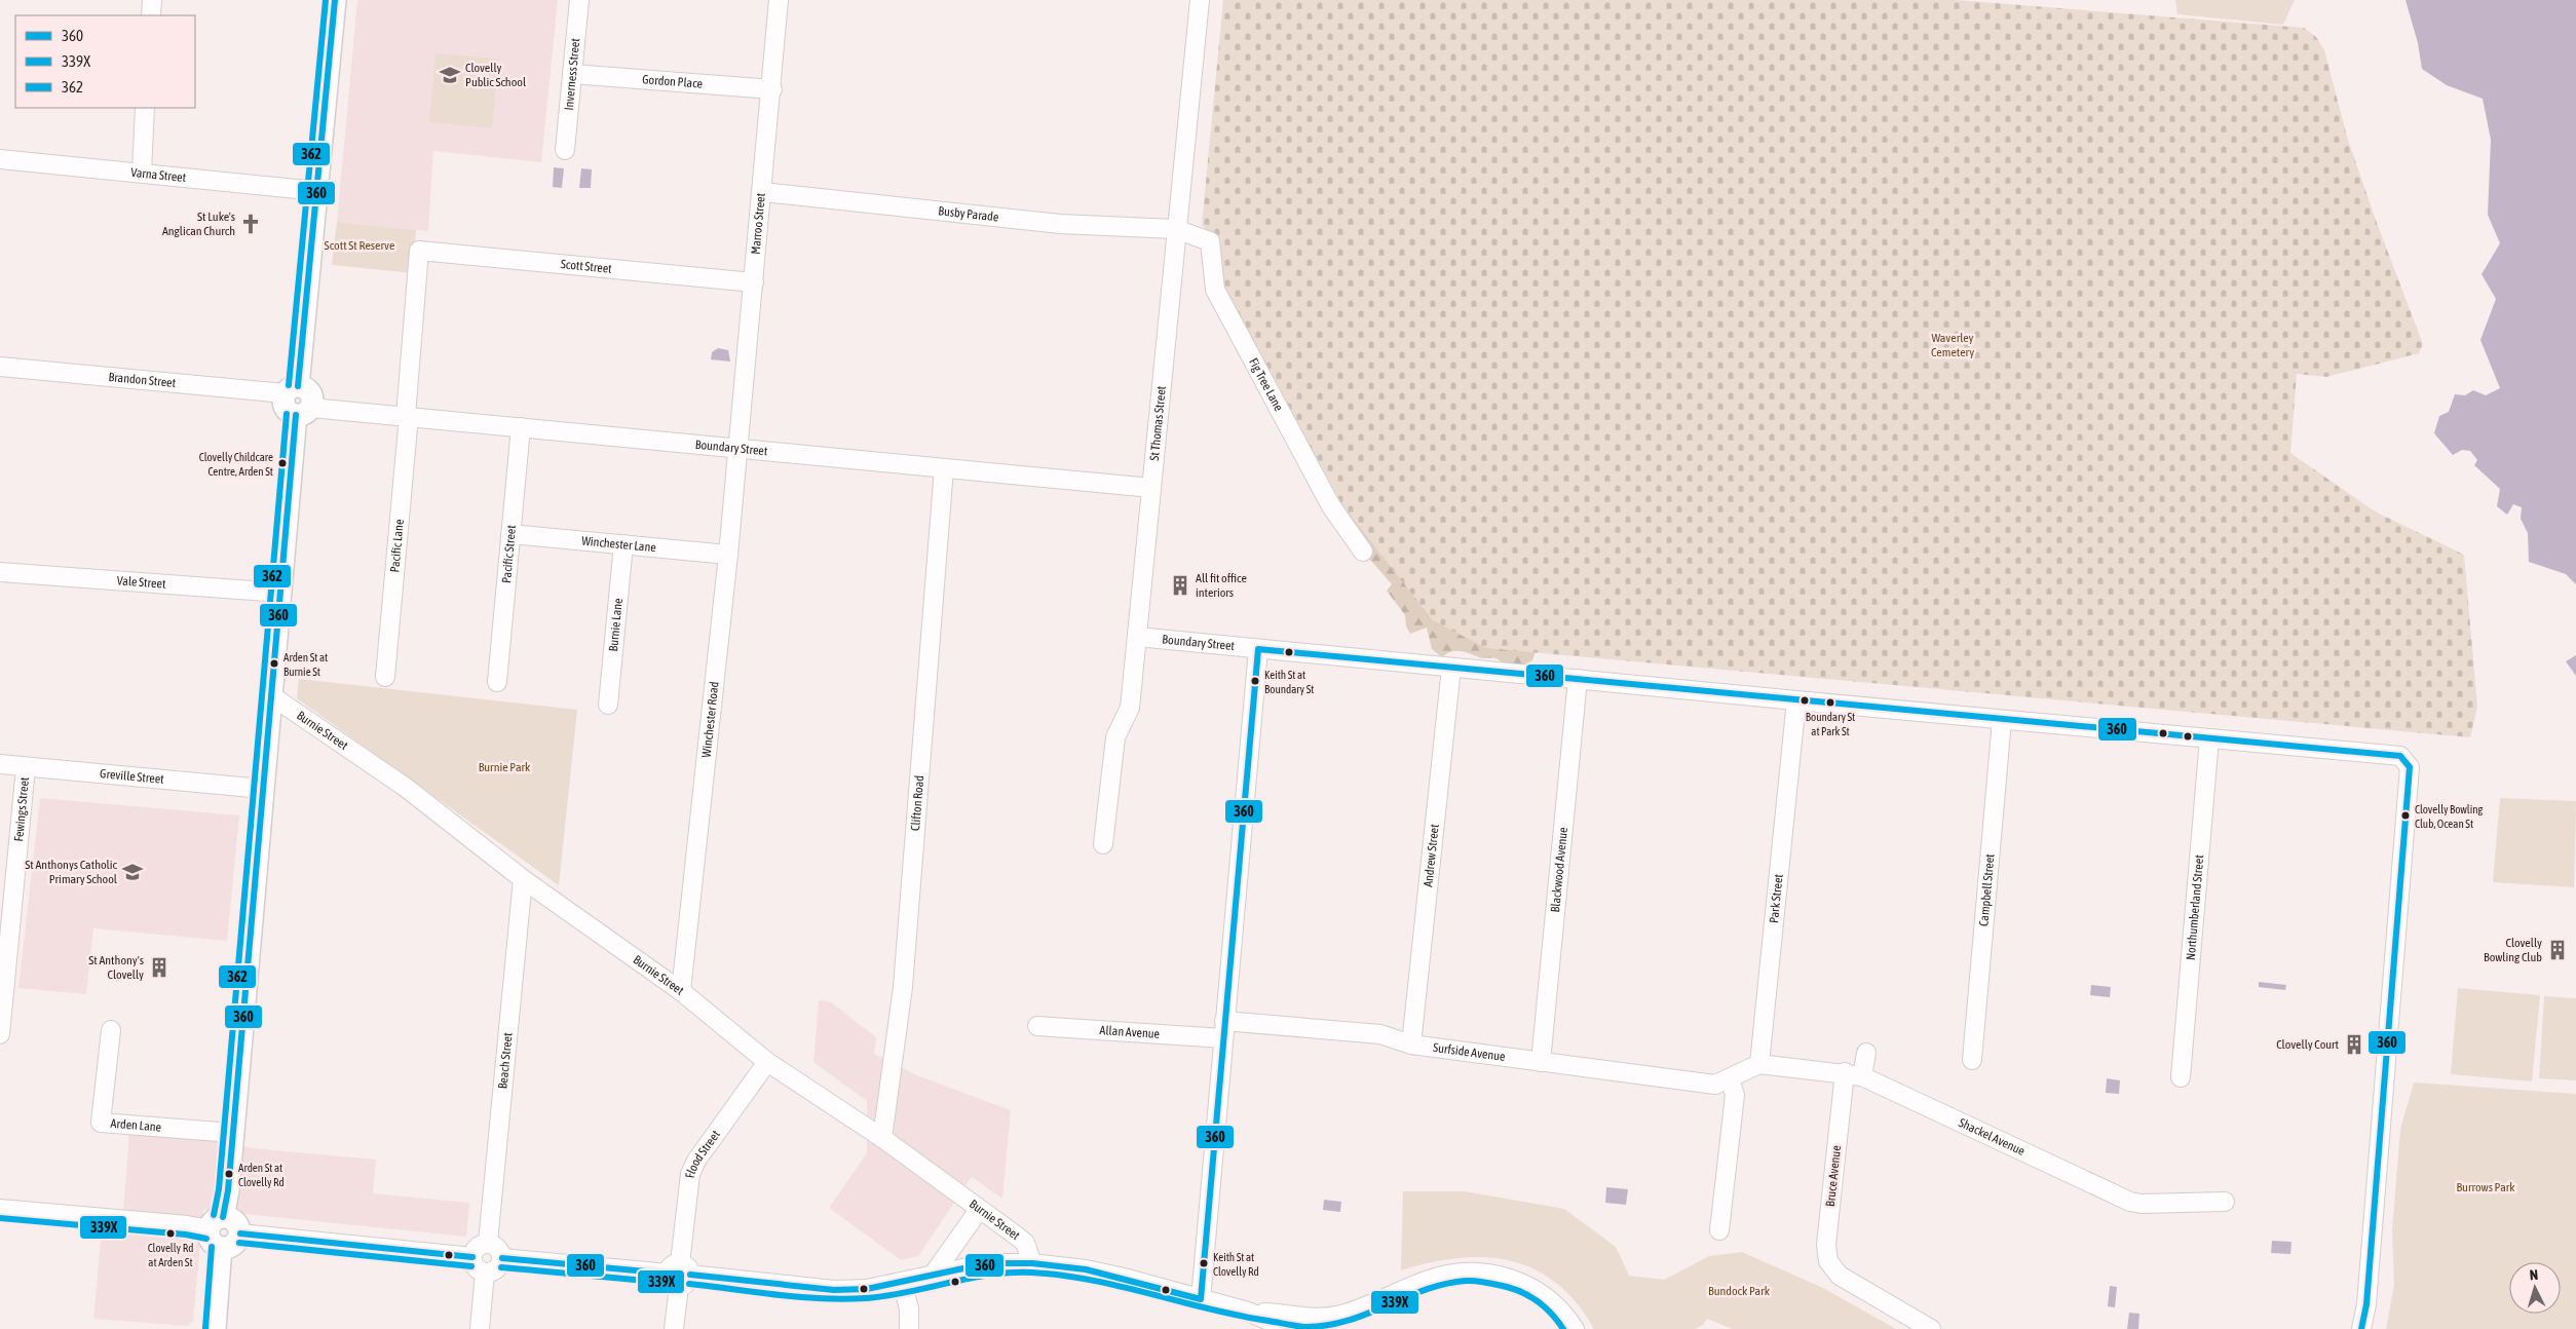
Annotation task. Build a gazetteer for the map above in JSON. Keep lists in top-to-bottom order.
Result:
{
  "streets": {
    "street": [
      "Inverness Street",
      "Gordon Place",
      "Varna Street",
      "Busby Parade",
      "Marroo Street",
      "Scott Street",
      "Brandon Street",
      "Fig Tree Lane",
      "St Thomas Street",
      "Boundary Street",
      "Winchester Lane",
      "Pacific Lane",
      "Pacific Street",
      "Vale Street",
      "Burnie Lane",
      "Winchester Road",
      "Burnie Street",
      "Greville Street",
      "Clifton Road",
      "Fewings Street",
      "Andrew Street",
      "Blackwood Avenue",
      "Campbell Street",
      "Park Street",
      "Northumberland Street",
      "Allan Avenue",
      "Surfside Avenue",
      "Beach Street",
      "Arden Lane",
      "Shackel Avenue",
      "Flood Street",
      "Bruce Avenue"
    ]
  },
  "crossings": [
    ["Inverness Street", "Gordon Place"],
    ["Gordon Place", "Marroo Street"],
    ["Busby Parade", "Marroo Street"],
    ["Busby Parade", "Fig Tree Lane"],
    ["Busby Parade", "St Thomas Street"],
    ["Marroo Street", "Scott Street"],
    ["Marroo Street", "Boundary Street"],
    ["Marroo Street", "Winchester Road"],
    ["Scott Street", "Pacific Lane"],
    ["Fig Tree Lane", "St Thomas Street"],
    ["St Thomas Street", "Boundary Street"],
    ["Boundary Street", "Pacific Lane"],
    ["Boundary Street", "Pacific Street"],
    ["Boundary Street", "Winchester Road"],
    ["Boundary Street", "Clifton Road"],
    ["Boundary Street", "Andrew Street"],
    ["Boundary Street", "Blackwood Avenue"],
    ["Boundary Street", "Campbell Street"],
    ["Boundary Street", "Park Street"],
    ["Boundary Street", "Northumberland Street"],
    ["Winchester Lane", "Pacific Street"],
    ["Winchester Lane", "Burnie Lane"],
    ["Winchester Lane", "Winchester Road"],
    ["Winchester Road", "Burnie Street"],
    ["Burnie Street", "Clifton Road"],
    ["Burnie Street", "Beach Street"],
    ["Burnie Street", "Flood Street"],
    ["Greville Street", "Fewings Street"],
    ["Andrew Street", "Surfside Avenue"],
    ["Blackwood Avenue", "Surfside Avenue"],
    ["Park Street", "Shackel Avenue"],
    ["Allan Avenue", "Surfside Avenue"],
    ["Shackel Avenue", "Bruce Avenue"]
  ],
  "parks": [
    "Scott St Reserve",
    "Waverley Cemetery",
    "Burnie Park",
    "Burrows Park",
    "Bundock Park"
  ],
  "places": {
    "school or university": ["Clovelly Public School", "St Anthonys Catholic Primary School"],
    "church": ["St Luke's Anglican Church"],
    "other": [
      "Clovelly Childcare Centre, Arden St",
      "Arden St at Burnie St",
      "Keith St at Boundary St",
      "Boundary St at Park St",
      "Clovelly Bowling Club, Ocean St",
      "Arden St at Clovelly Rd",
      "Clovelly Rd at Arden St",
      "Keith St at Clovelly Rd"
    ],
    "building": [
      "All fit office interiors",
      "Clovelly Bowling Club",
      "St Anthony's Clovelly",
      "Clovelly Court"
    ]
  },
  "lines": ["transit line 360", "transit line 362", "transit line 339X"],
  "legend": ["360", "339X", "362"],
  "north": "top"
}
